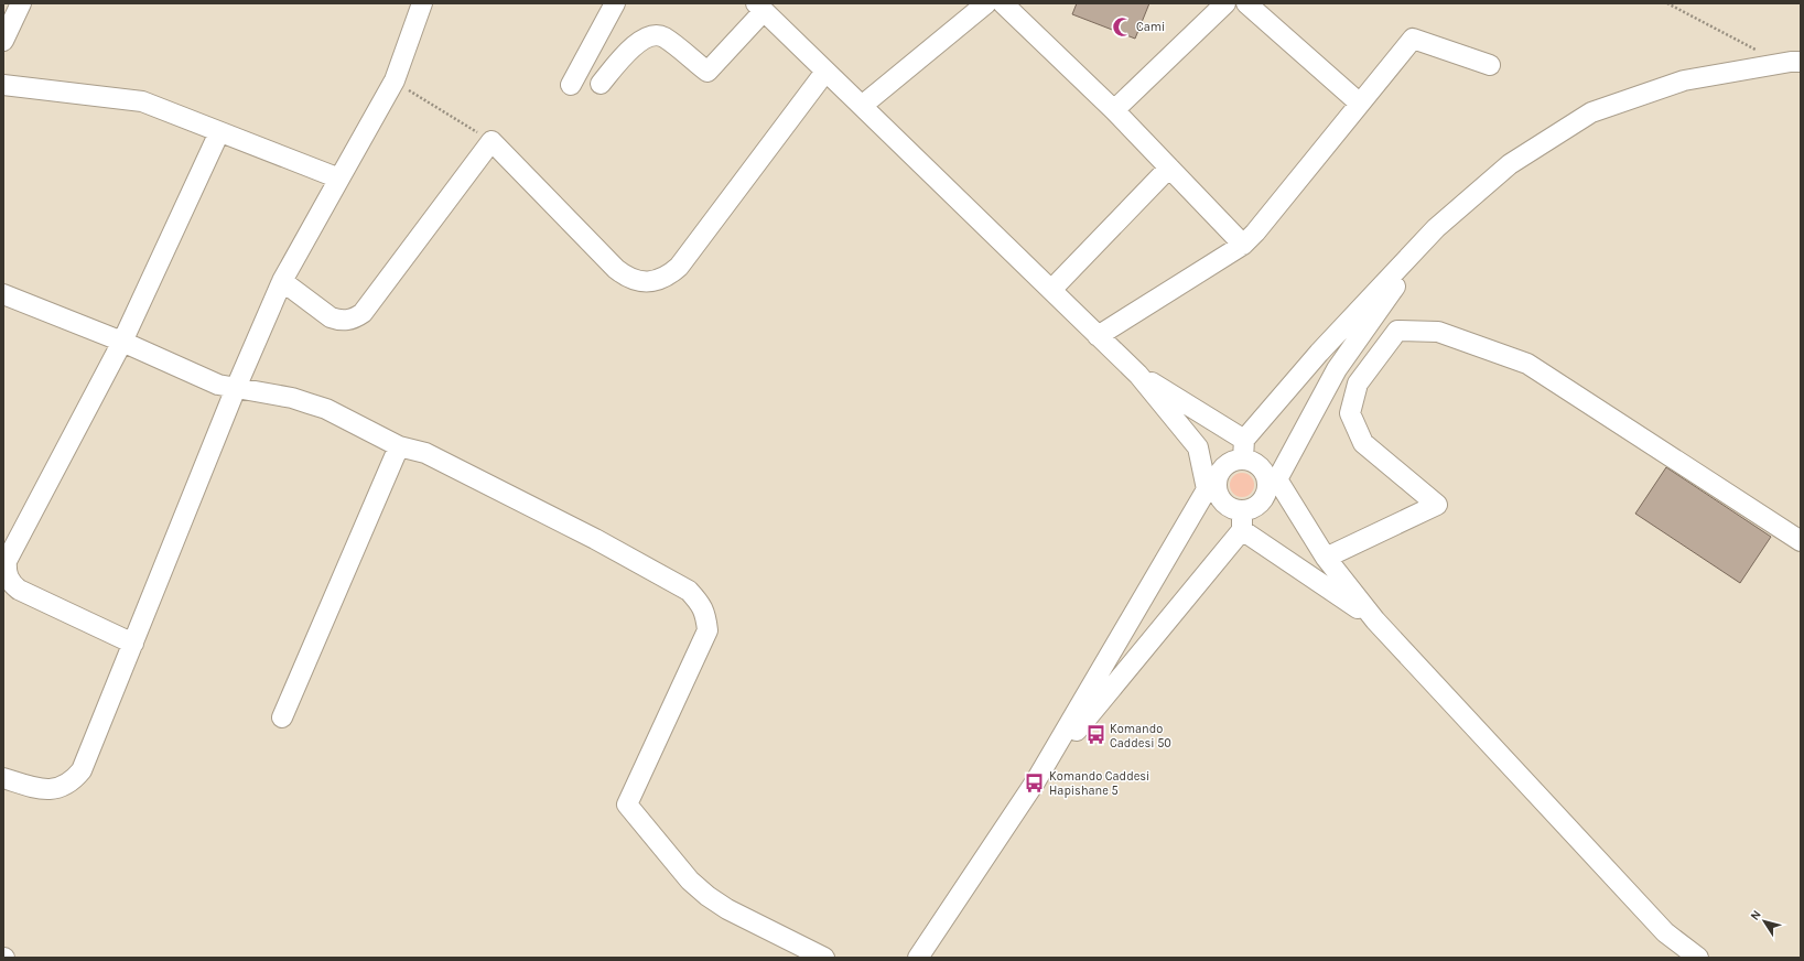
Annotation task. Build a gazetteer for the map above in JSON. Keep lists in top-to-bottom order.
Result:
{
  "places": {
    "mosque": ["Cami"],
    "bus stop": ["Komando Caddesi 50", "Komando Caddesi Hapishane 5"]
  },
  "north": "top left"
}
